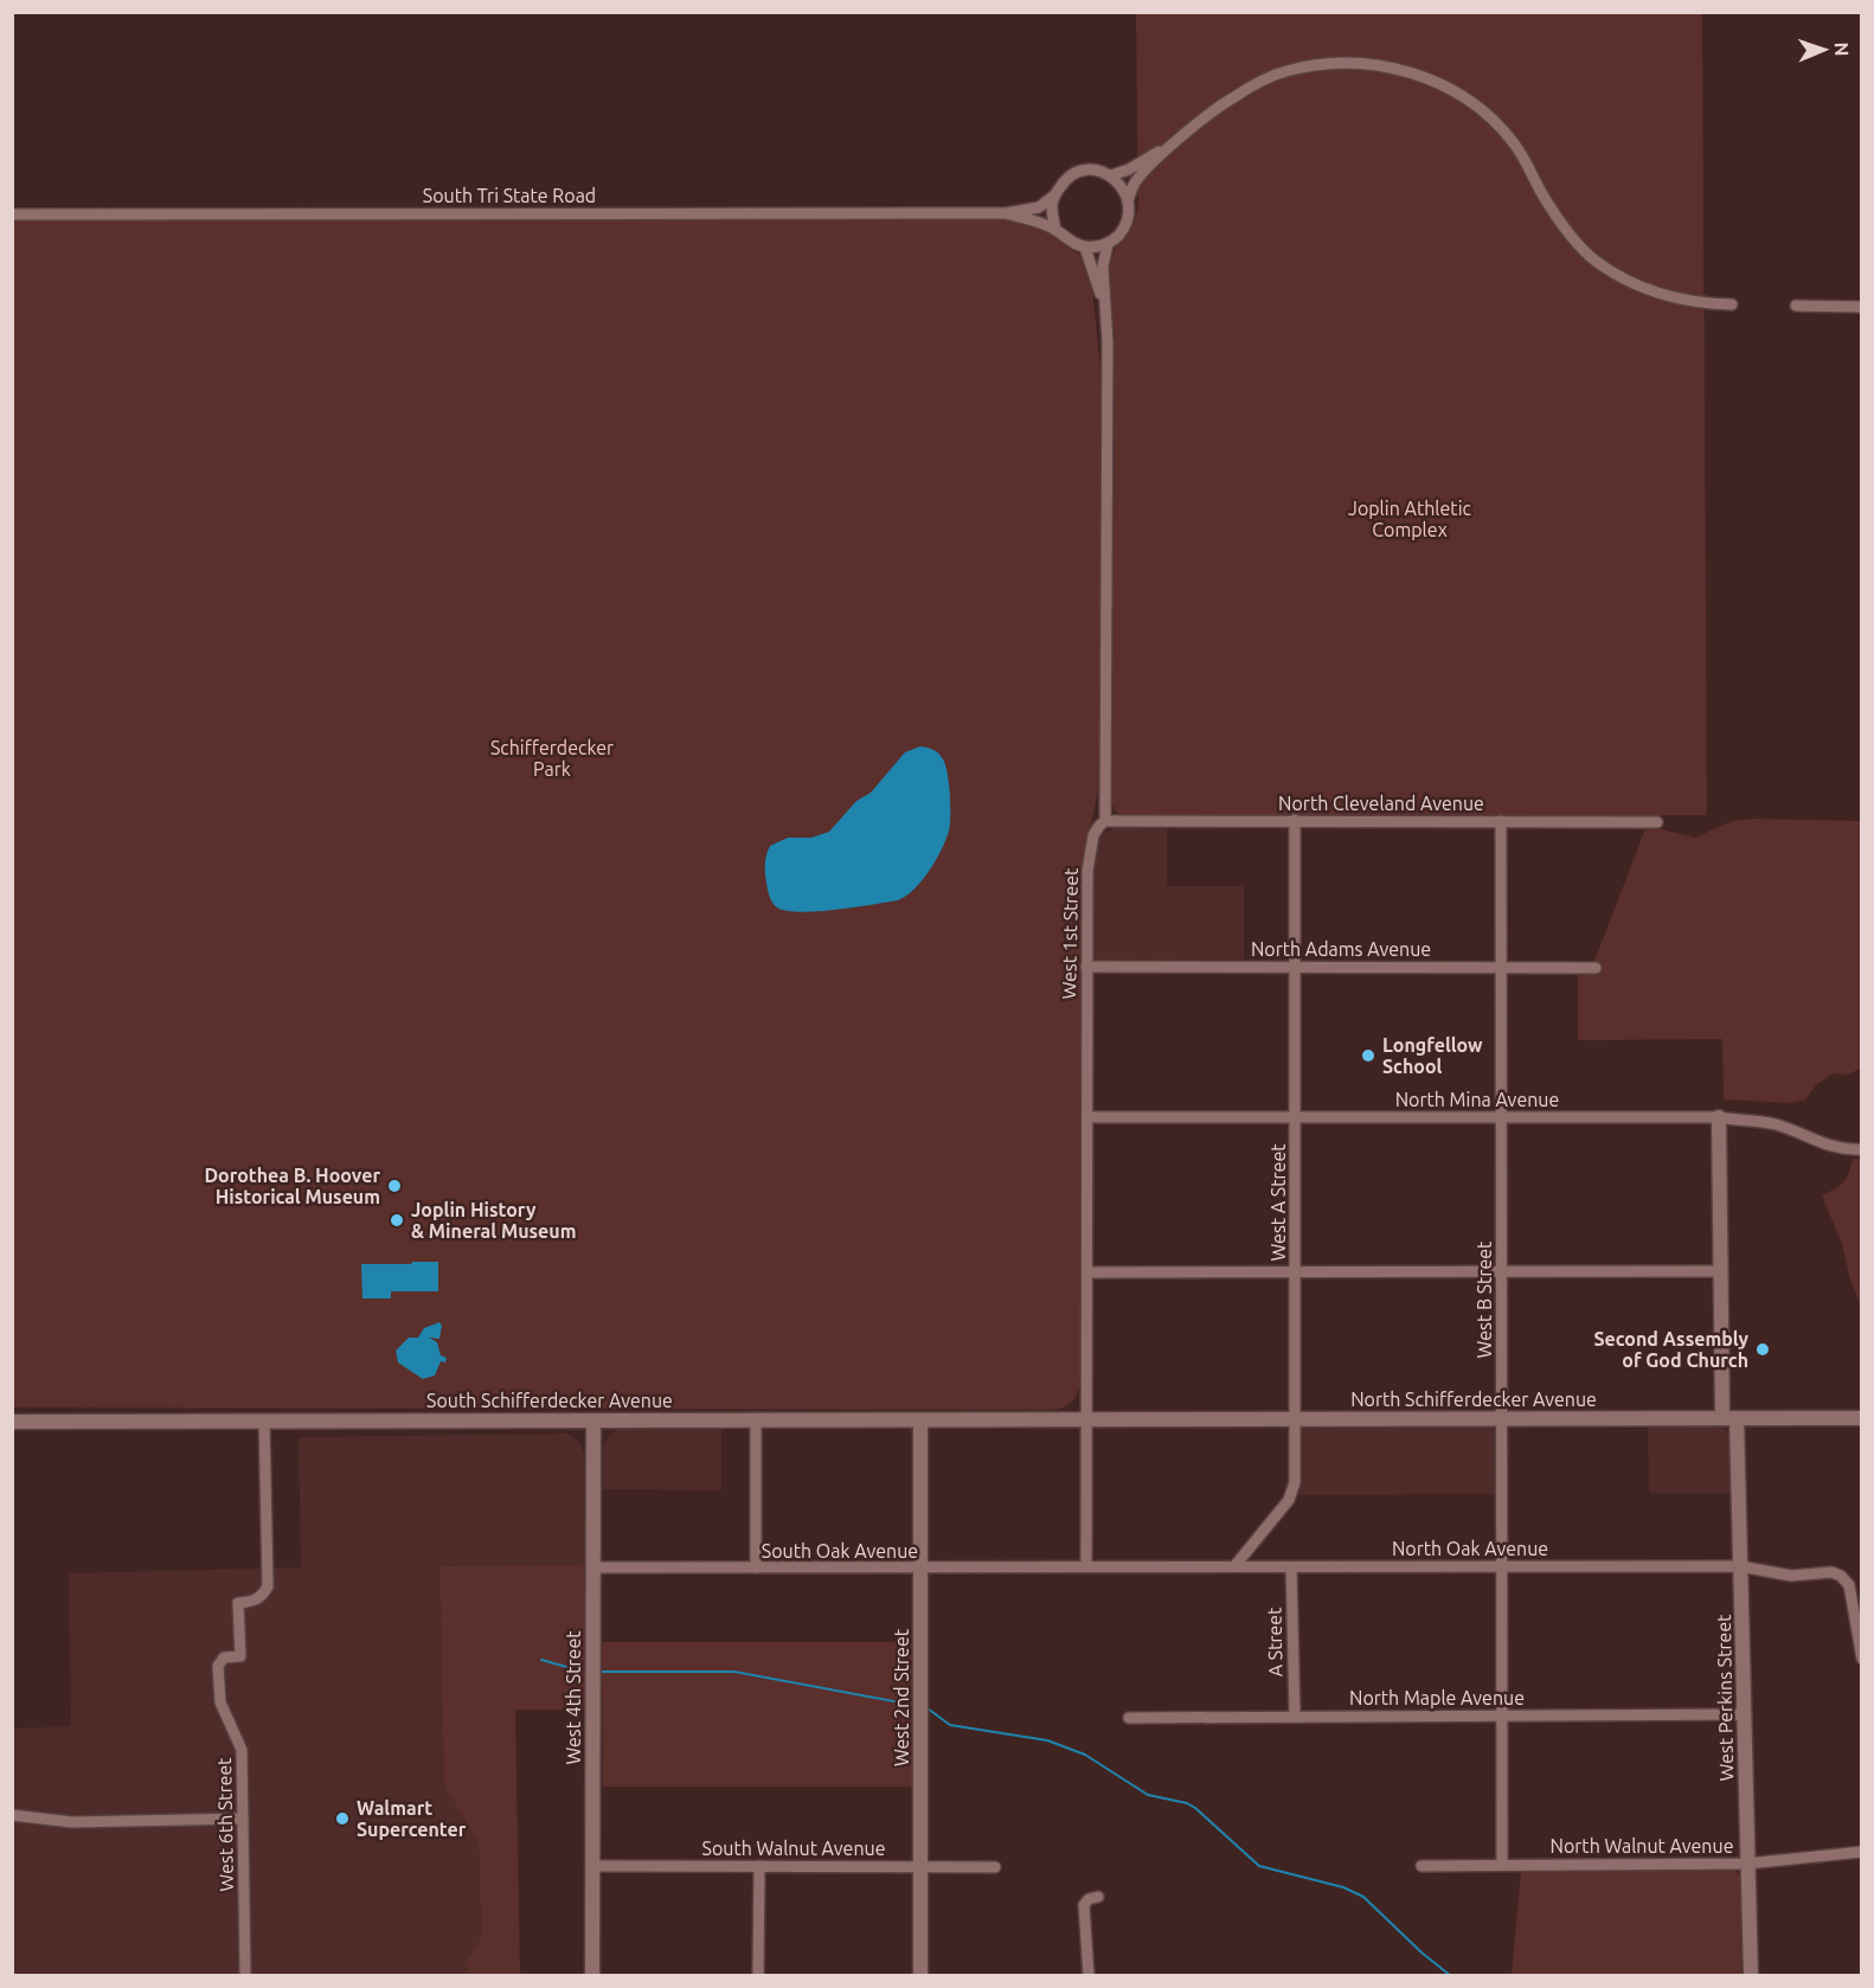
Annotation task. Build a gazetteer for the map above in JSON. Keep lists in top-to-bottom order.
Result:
{
  "streets": {
    "street": [
      "South Tri State Road",
      "North Cleveland Avenue",
      "West 1st Street",
      "North Adams Avenue",
      "North Mina Avenue",
      "West A Street",
      "West B Street",
      "North Schifferdecker Avenue",
      "South Schifferdecker Avenue",
      "North Oak Avenue",
      "South Oak Avenue",
      "A Street",
      "West 4th Street",
      "West 2nd Street",
      "North Maple Avenue",
      "West Perkins Street",
      "West 6th Street",
      "North Walnut Avenue",
      "South Walnut Avenue"
    ]
  },
  "crossings": [
    ["South Tri State Road", "West 1st Street"],
    ["North Cleveland Avenue", "West 1st Street"],
    ["North Cleveland Avenue", "West A Street"],
    ["North Cleveland Avenue", "West B Street"],
    ["West 1st Street", "North Adams Avenue"],
    ["West 1st Street", "North Mina Avenue"],
    ["West 1st Street", "North Schifferdecker Avenue"],
    ["West 1st Street", "South Schifferdecker Avenue"],
    ["West 1st Street", "North Oak Avenue"],
    ["West 1st Street", "South Oak Avenue"],
    ["North Adams Avenue", "West A Street"],
    ["North Adams Avenue", "West B Street"],
    ["North Mina Avenue", "West A Street"],
    ["North Mina Avenue", "West B Street"],
    ["North Mina Avenue", "West Perkins Street"],
    ["West A Street", "North Schifferdecker Avenue"],
    ["West A Street", "North Oak Avenue"],
    ["West B Street", "North Schifferdecker Avenue"],
    ["West B Street", "North Oak Avenue"],
    ["West B Street", "North Maple Avenue"],
    ["West B Street", "North Walnut Avenue"],
    ["North Schifferdecker Avenue", "South Schifferdecker Avenue"],
    ["North Schifferdecker Avenue", "West Perkins Street"],
    ["South Schifferdecker Avenue", "West 4th Street"],
    ["South Schifferdecker Avenue", "West 2nd Street"],
    ["South Schifferdecker Avenue", "West 6th Street"],
    ["North Oak Avenue", "South Oak Avenue"],
    ["North Oak Avenue", "A Street"],
    ["North Oak Avenue", "West Perkins Street"],
    ["South Oak Avenue", "West 4th Street"],
    ["South Oak Avenue", "West 2nd Street"],
    ["A Street", "North Maple Avenue"],
    ["West 4th Street", "South Walnut Avenue"],
    ["West 2nd Street", "South Walnut Avenue"],
    ["North Maple Avenue", "West Perkins Street"],
    ["West Perkins Street", "North Walnut Avenue"]
  ],
  "parks": ["Joplin Athletic Complex", "Schifferdecker Park"],
  "places": [
    "Longfellow School",
    "Dorothea B. Hoover Historical Museum",
    "Joplin History & Mineral Museum",
    "Second Assembly of God Church",
    "Walmart Supercenter"
  ],
  "north": "right"
}
